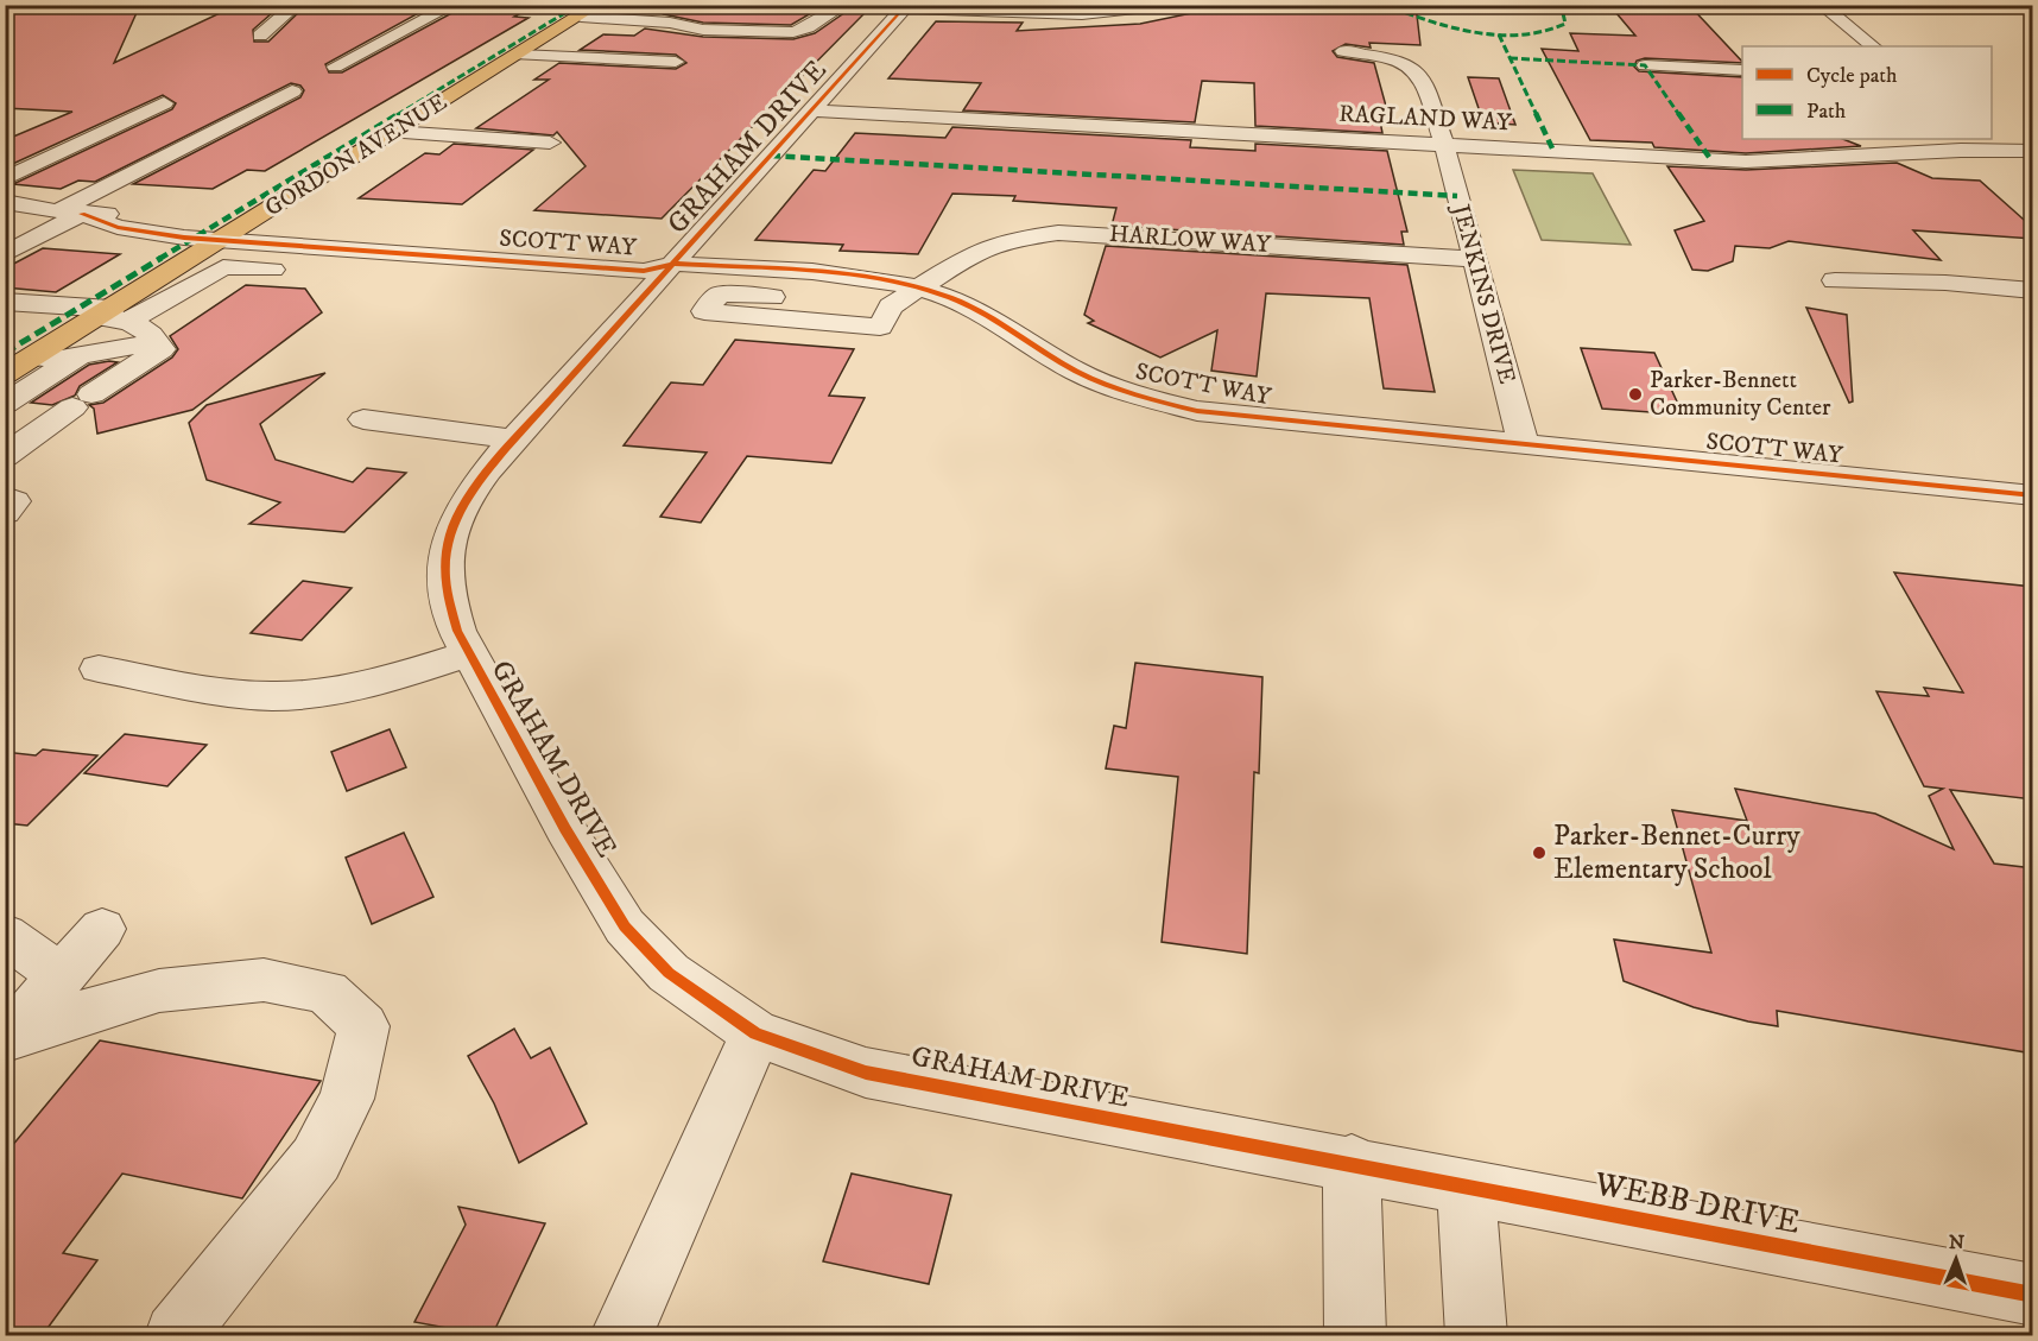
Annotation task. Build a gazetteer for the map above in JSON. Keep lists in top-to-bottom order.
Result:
{
  "streets": {
    "main road": ["GORDON AVENUE"],
    "street": [
      "RAGLAND WAY",
      "GRAHAM DRIVE",
      "HARLOW WAY",
      "SCOTT WAY",
      "JENKINS DRIVE",
      "WEBB DRIVE"
    ]
  },
  "crossings": [
    ["RAGLAND WAY", "GRAHAM DRIVE"],
    ["RAGLAND WAY", "JENKINS DRIVE"],
    ["GRAHAM DRIVE", "SCOTT WAY"],
    ["GRAHAM DRIVE", "WEBB DRIVE"],
    ["GORDON AVENUE", "SCOTT WAY"],
    ["HARLOW WAY", "SCOTT WAY"],
    ["HARLOW WAY", "JENKINS DRIVE"],
    ["SCOTT WAY", "JENKINS DRIVE"]
  ],
  "places": ["Parker-Bennett Community Center", "Parker-Bennet-Curry Elementary School"],
  "legend": ["Cycle path", "Path"],
  "north": "top"
}
